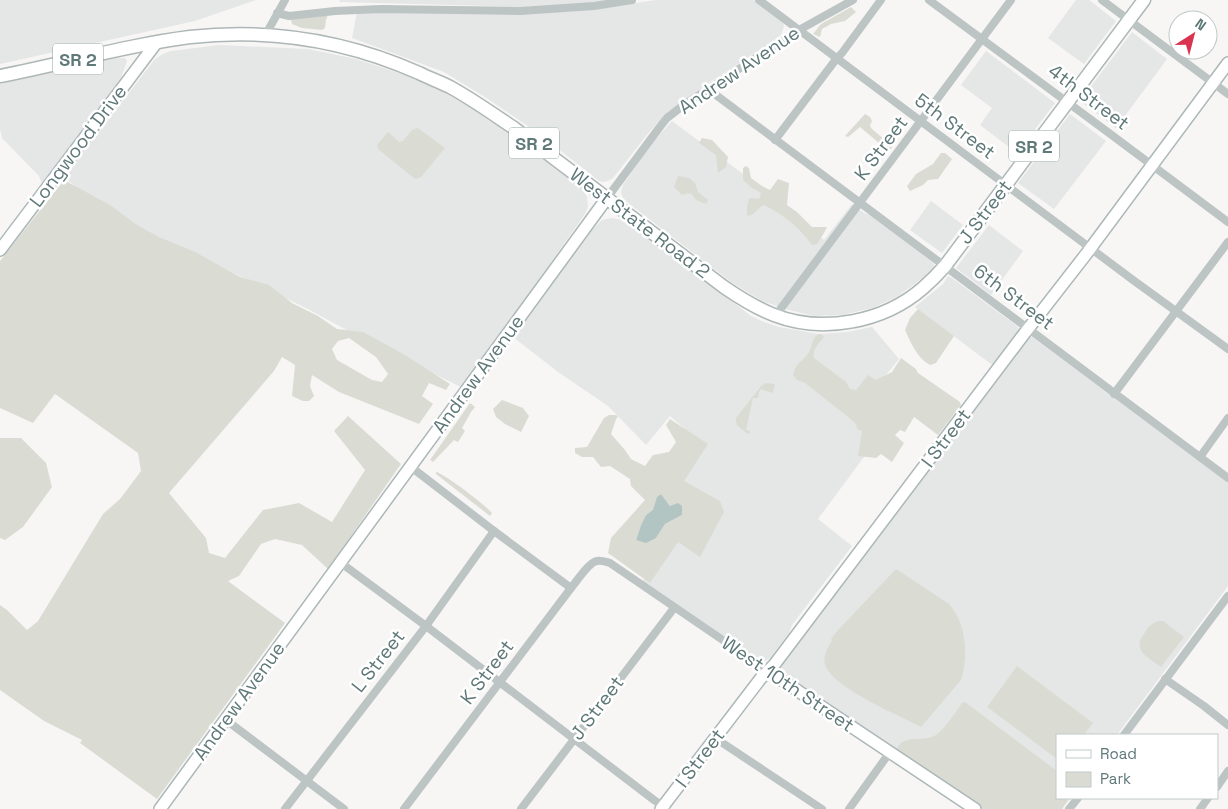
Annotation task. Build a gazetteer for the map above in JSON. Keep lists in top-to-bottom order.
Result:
{
  "streets": {
    "main road": ["SR 2", "J Street", "West State Road 2"],
    "street": [
      "Andrew Avenue",
      "4th Street",
      "5th Street",
      "Longwood Drive",
      "K Street",
      "6th Street",
      "I Street",
      "L Street",
      "West 10th Street"
    ]
  },
  "crossings": [
    ["Andrew Avenue", "5th Street"],
    ["Andrew Avenue", "West State Road 2"],
    ["Andrew Avenue", "6th Street"],
    ["4th Street", "K Street"],
    ["4th Street", "J Street"],
    ["4th Street", "I Street"],
    ["5th Street", "K Street"],
    ["5th Street", "J Street"],
    ["5th Street", "I Street"],
    ["Longwood Drive", "West State Road 2"],
    ["K Street", "West State Road 2"],
    ["K Street", "6th Street"],
    ["K Street", "West 10th Street"],
    ["J Street", "West State Road 2"],
    ["J Street", "6th Street"],
    ["J Street", "West 10th Street"],
    ["6th Street", "I Street"],
    ["I Street", "West 10th Street"]
  ],
  "legend": ["Road", "Park"],
  "north": "top right"
}
